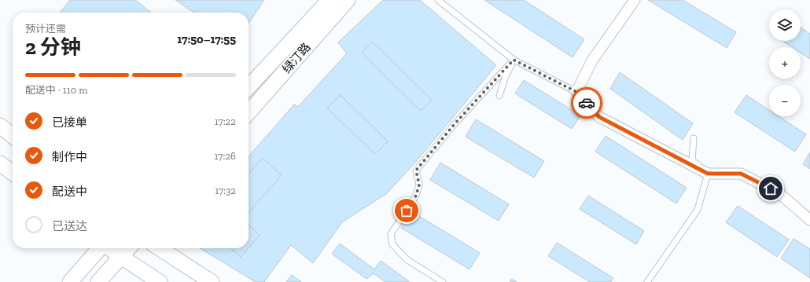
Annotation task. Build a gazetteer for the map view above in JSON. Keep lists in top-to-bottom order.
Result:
{
  "streets": {
    "main road": ["绿汀路"]
  },
  "page": {
    "map_buttons": ["+", "−"],
    "heading": ["2 分钟", "预计还需", "17:50–17:55"],
    "bar": "配送中 · 110 m",
    "list": [
      ["已接单", "17:22"],
      ["制作中", "17:26"],
      ["配送中", "17:32"],
      "已送达"
    ]
  }
}
